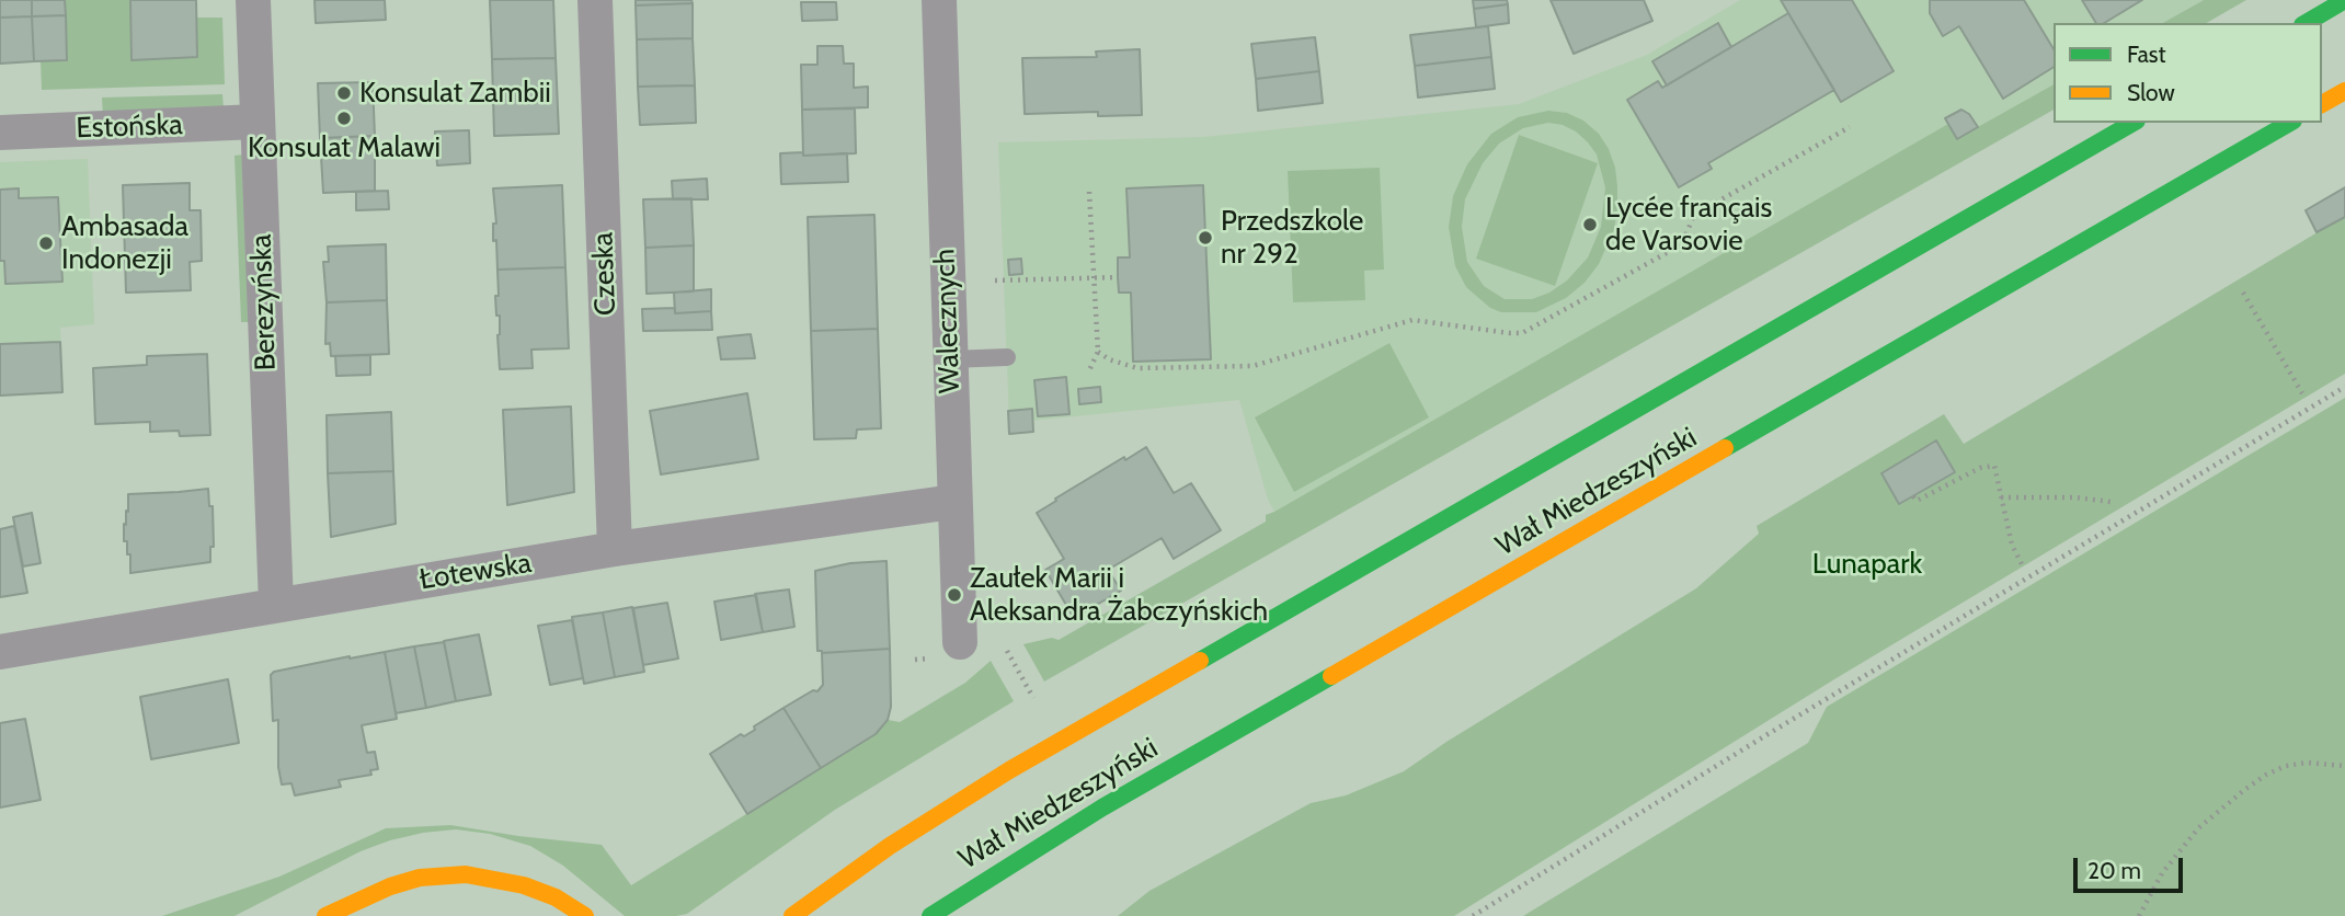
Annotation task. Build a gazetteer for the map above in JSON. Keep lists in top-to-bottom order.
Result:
{
  "streets": {
    "main road": ["Wał Miedzeszyński"],
    "street": [
      "Estońska",
      "Czeska",
      "Berezyńska",
      "Walecznych",
      "Łotewska"
    ]
  },
  "crossings": [
    ["Estońska", "Berezyńska"],
    ["Czeska", "Łotewska"],
    ["Berezyńska", "Łotewska"],
    ["Walecznych", "Łotewska"]
  ],
  "parks": ["Lunapark"],
  "places": [
    "Konsulat Zambii",
    "Konsulat Malawi",
    "Lycée français de Varsovie",
    "Przedszkole nr 292",
    "Ambasada Indonezji",
    "Zaułek Marii i Aleksandra Żabczyńskich"
  ],
  "legend": ["Fast", "Slow"],
  "scale_bar": "20 m"
}
